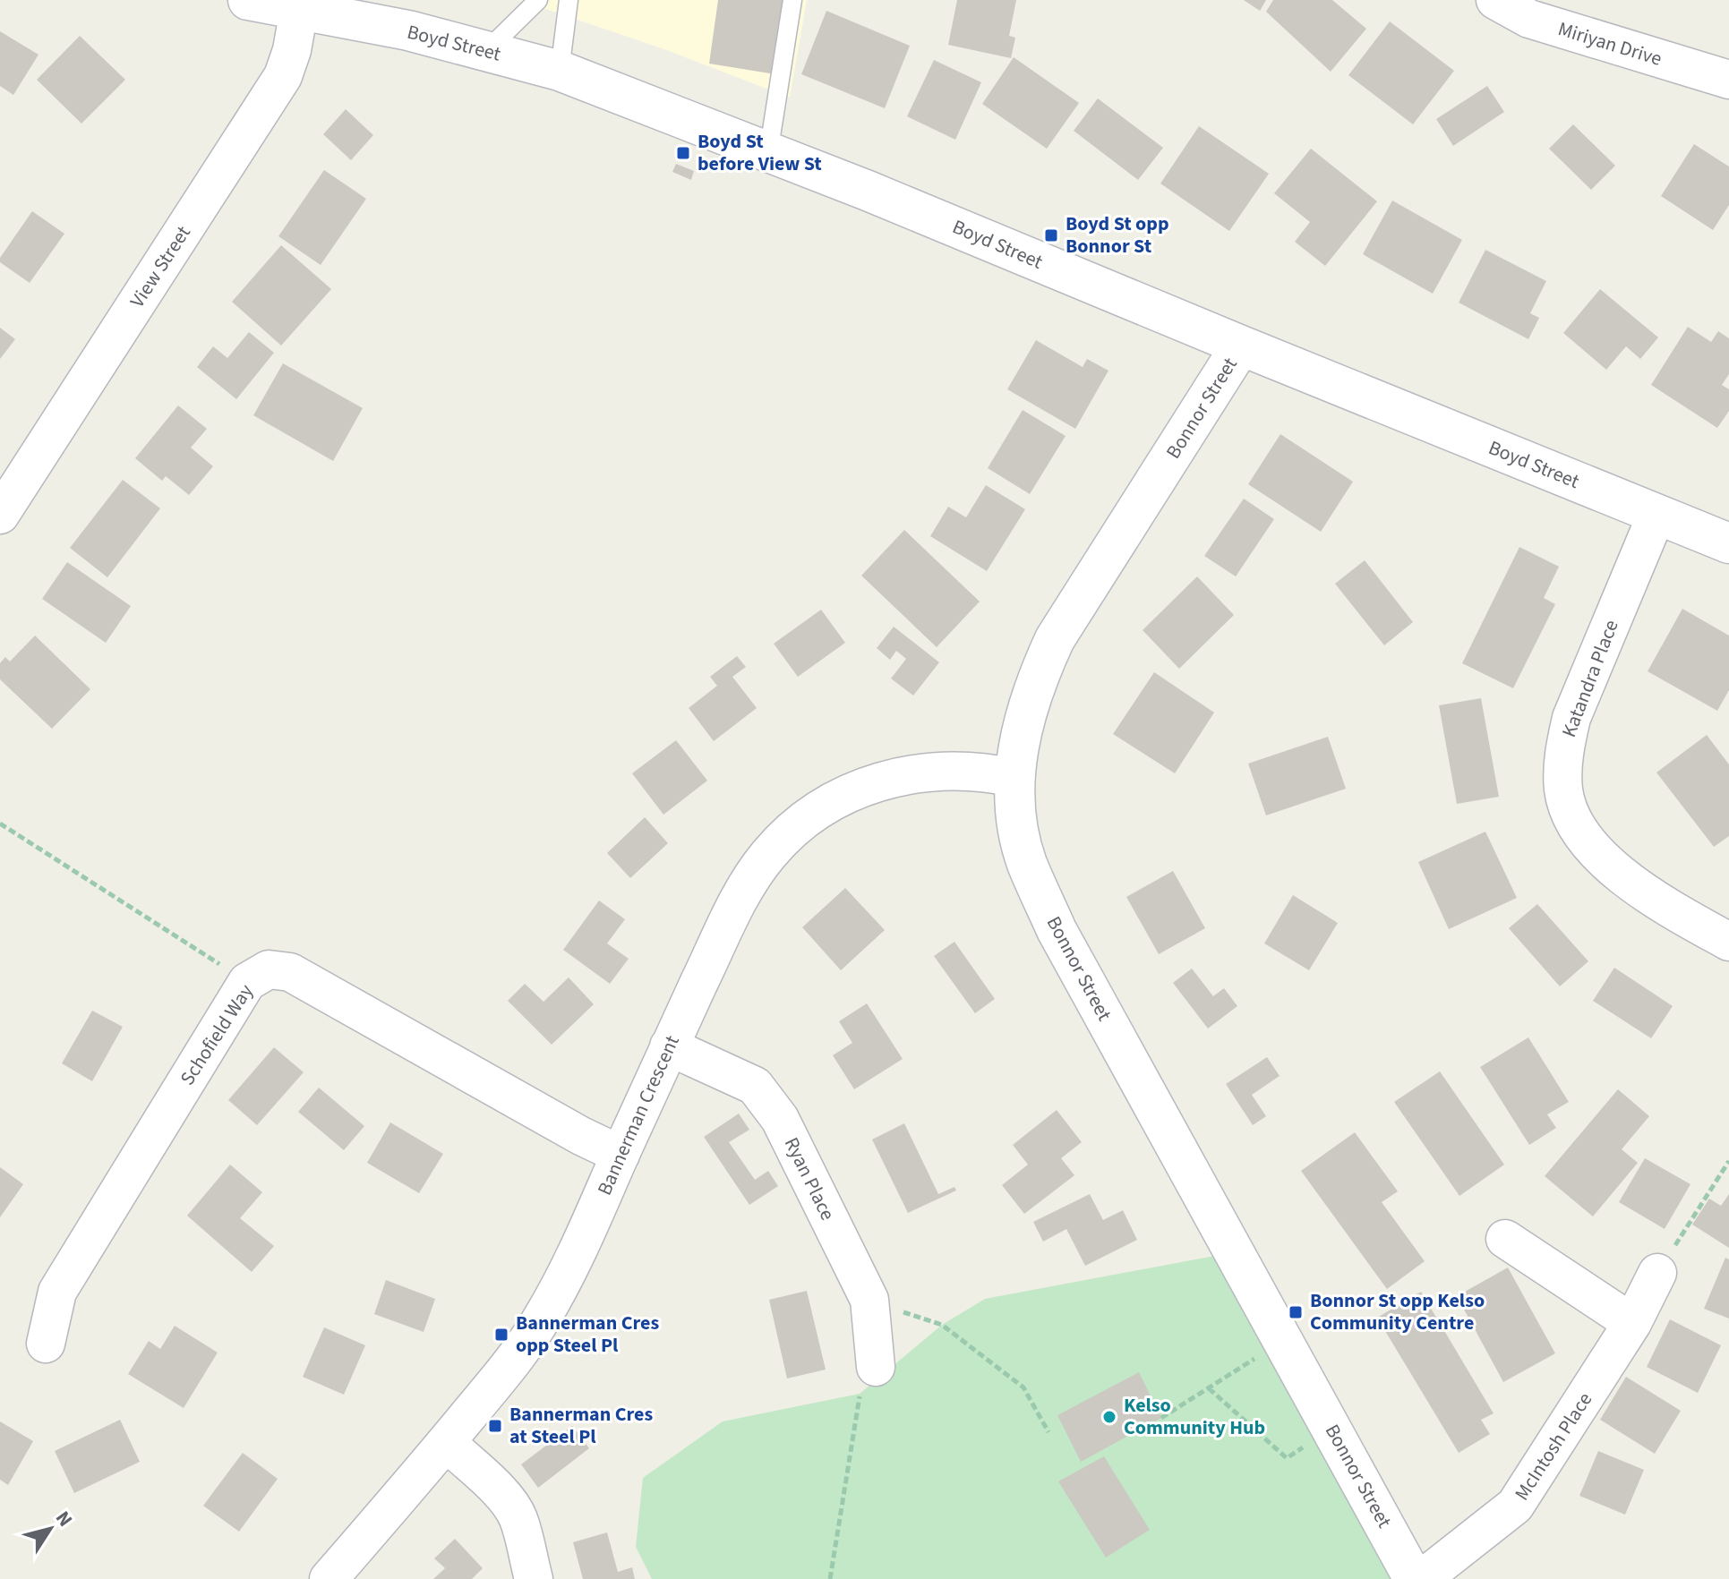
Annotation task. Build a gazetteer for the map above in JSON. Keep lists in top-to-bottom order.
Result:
{
  "streets": {
    "main road": ["Boyd Street", "Bonnor Street"],
    "street": [
      "Miriyan Drive",
      "View Street",
      "Katandra Place",
      "Schofield Way",
      "Bannerman Crescent",
      "Ryan Place",
      "McIntosh Place"
    ]
  },
  "crossings": [
    ["Boyd Street", "View Street"],
    ["Boyd Street", "Bonnor Street"],
    ["Boyd Street", "Katandra Place"],
    ["Bonnor Street", "Bannerman Crescent"],
    ["Schofield Way", "Bannerman Crescent"],
    ["Bannerman Crescent", "Ryan Place"]
  ],
  "places": {
    "transit": [
      "Boyd St before View St",
      "Boyd St opp Bonnor St",
      "Bonnor St opp Kelso Community Centre",
      "Bannerman Cres opp Steel Pl",
      "Bannerman Cres at Steel Pl"
    ],
    "other": ["Kelso Community Hub"]
  },
  "north": "top right"
}
